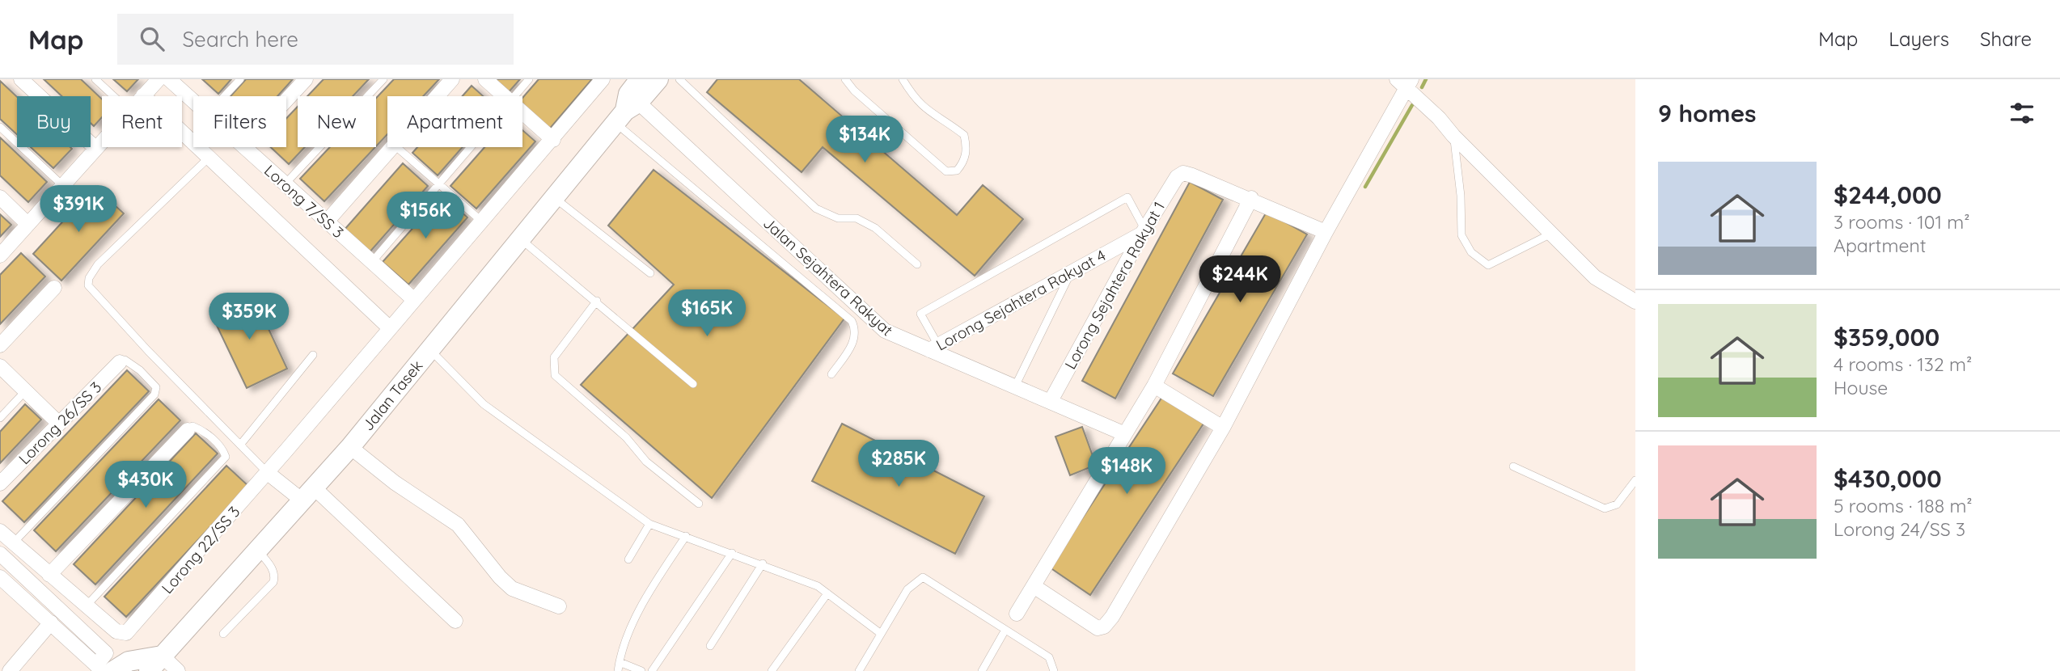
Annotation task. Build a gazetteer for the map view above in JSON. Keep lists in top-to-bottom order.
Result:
{
  "streets": {
    "main road": ["Jalan Tasek"],
    "street": [
      "Lorong 7/SS 3",
      "Jalan Sejahtera Rakyat",
      "Lorong Sejahtera Rakyat 1",
      "Lorong Sejahtera Rakyat 4",
      "Lorong 26/SS 3",
      "Lorong 22/SS 3"
    ]
  },
  "crossings": [
    ["Lorong 7/SS 3", "Lorong 22/SS 3"],
    ["Jalan Sejahtera Rakyat", "Lorong Sejahtera Rakyat 1"],
    ["Jalan Sejahtera Rakyat", "Lorong Sejahtera Rakyat 4"],
    ["Jalan Sejahtera Rakyat", "Jalan Tasek"],
    ["Lorong Sejahtera Rakyat 1", "Lorong Sejahtera Rakyat 4"]
  ],
  "page": {
    "header": "Map",
    "search": "Search here",
    "nav": ["Map", "Layers", "Share"],
    "heading": "9 homes",
    "chip": [
      "Buy",
      "Rent",
      "Filters",
      "New",
      "Apartment"
    ],
    "price": [
      "$134K",
      "$391K",
      "$156K",
      "$244K",
      "$165K",
      "$359K",
      "$285K",
      "$148K",
      "$430K"
    ],
    "list": [
      {
        "name": "$244,000",
        "note": "3 rooms · 101 m² · Apartment"
      },
      {
        "name": "$359,000",
        "note": "4 rooms · 132 m² · House"
      },
      {
        "name": "$430,000",
        "note": "5 rooms · 188 m² · Lorong 24/SS 3"
      }
    ]
  }
}
